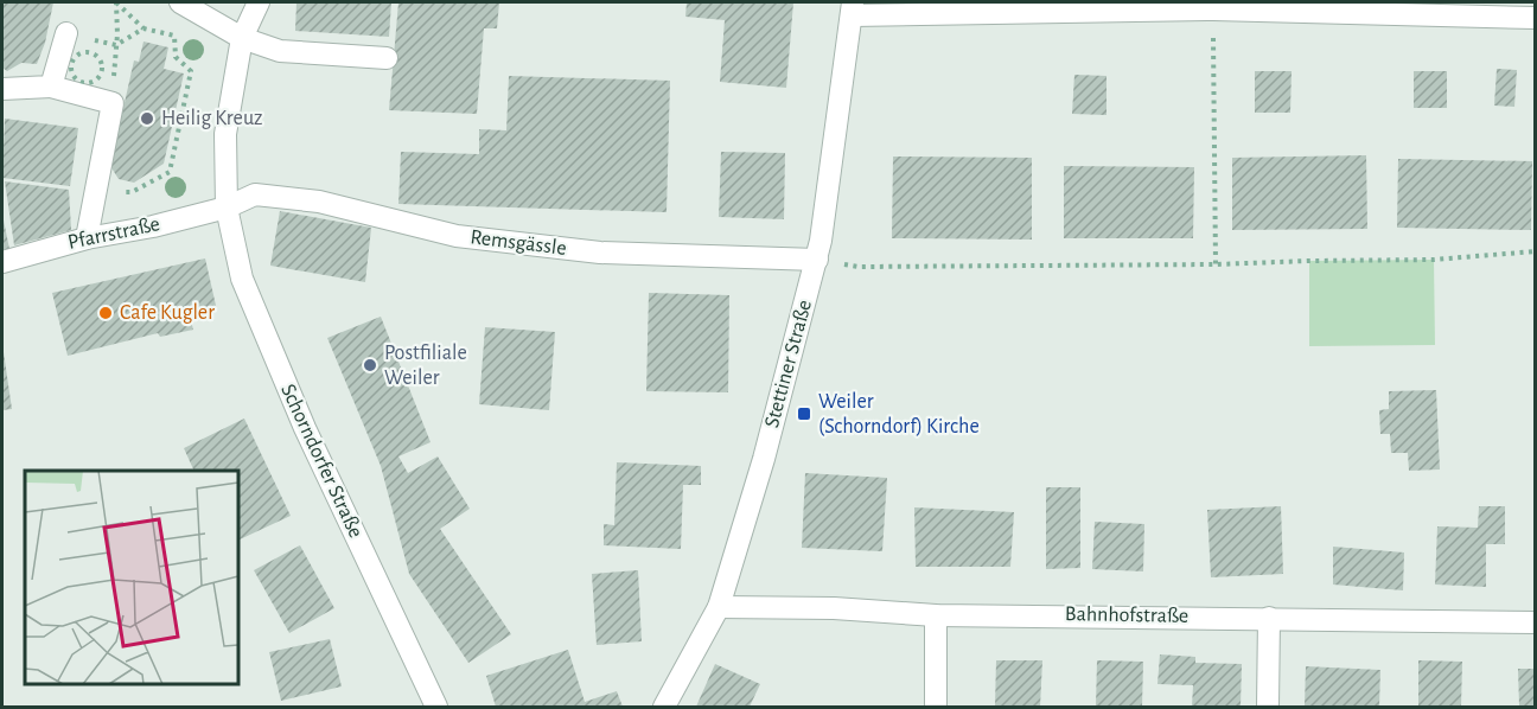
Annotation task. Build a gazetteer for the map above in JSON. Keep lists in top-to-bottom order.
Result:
{
  "streets": {
    "street": [
      "Pfarrstraße",
      "Remsgässle",
      "Stettiner Straße",
      "Schorndorfer Straße",
      "Bahnhofstraße"
    ]
  },
  "crossings": [
    ["Pfarrstraße", "Remsgässle"],
    ["Pfarrstraße", "Schorndorfer Straße"],
    ["Remsgässle", "Stettiner Straße"],
    ["Remsgässle", "Schorndorfer Straße"],
    ["Stettiner Straße", "Bahnhofstraße"]
  ],
  "places": {
    "other": ["Heilig Kreuz", "Cafe Kugler", "Postfiliale Weiler"],
    "transit": ["Weiler (Schorndorf) Kirche"]
  }
}
